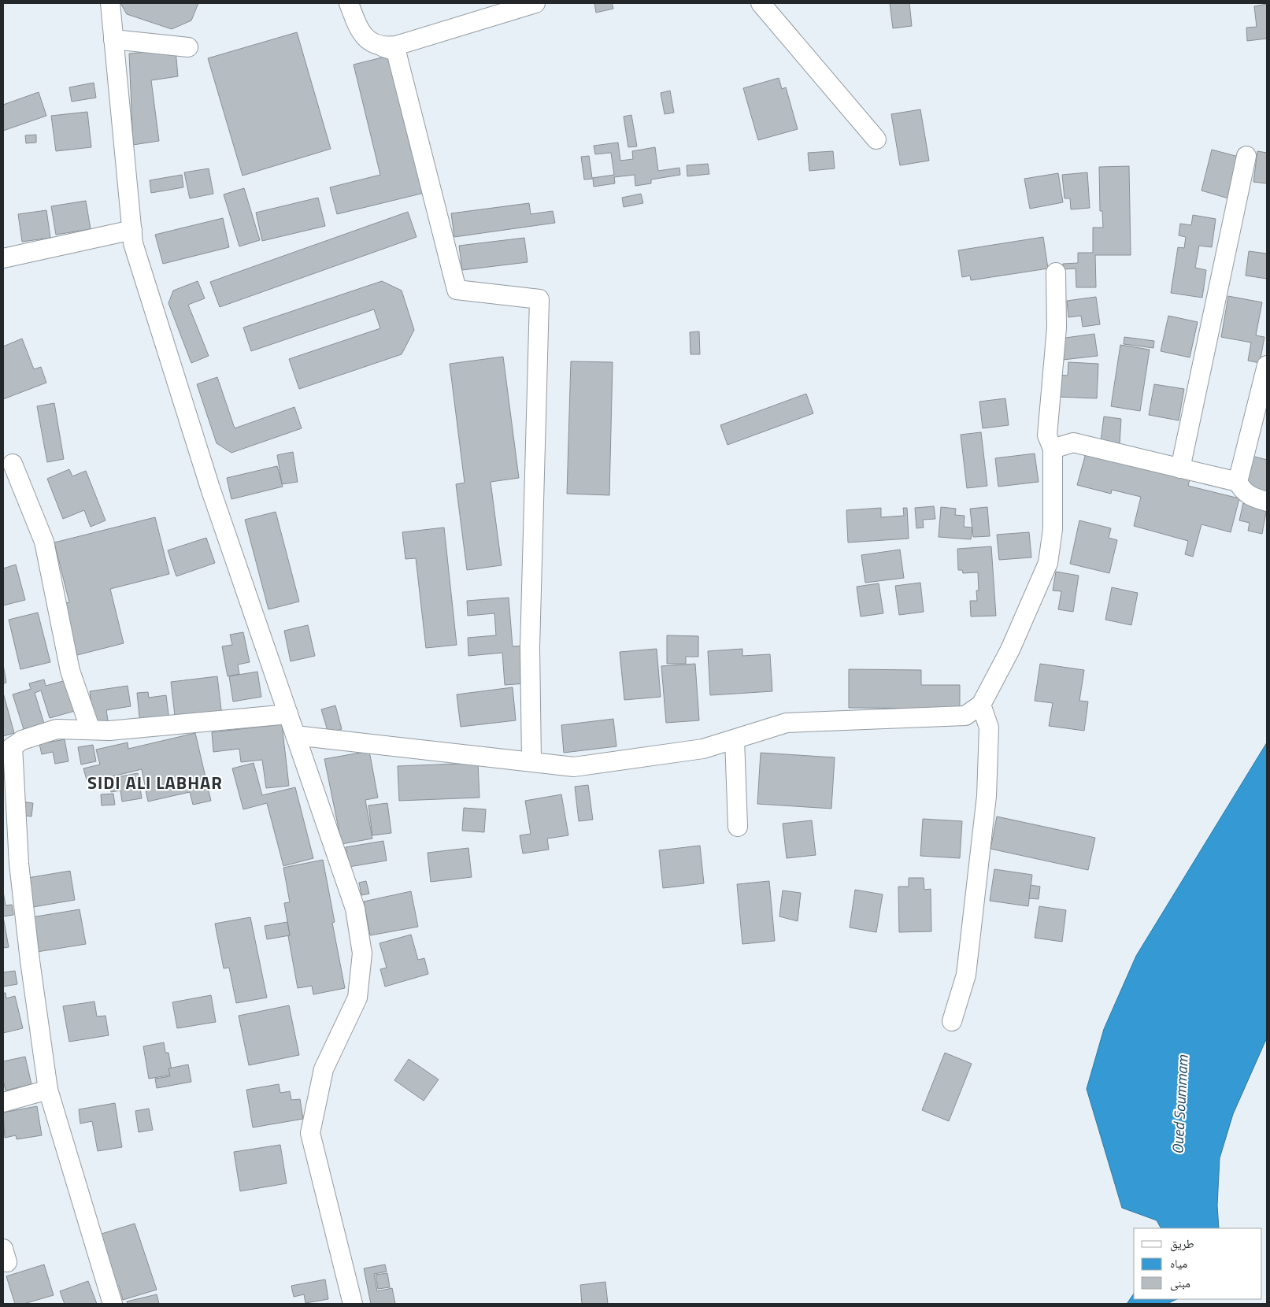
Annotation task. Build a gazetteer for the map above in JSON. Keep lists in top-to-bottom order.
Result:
{
  "districts": ["SIDI ALI LABHAR"],
  "water": ["Oued Soummam"],
  "legend": ["طريق", "مياه", "مبنى"]
}
